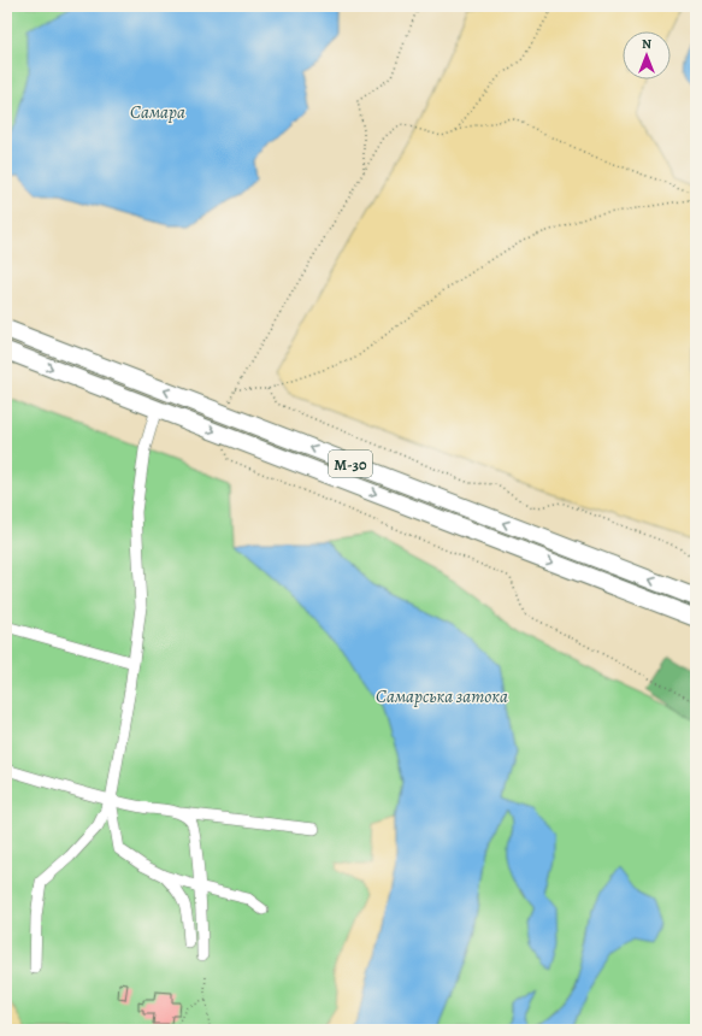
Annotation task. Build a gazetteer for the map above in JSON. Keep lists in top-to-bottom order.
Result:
{
  "streets": {
    "highway": ["М-30"]
  },
  "water": ["Самара", "Самарська затока"],
  "north": "top"
}
